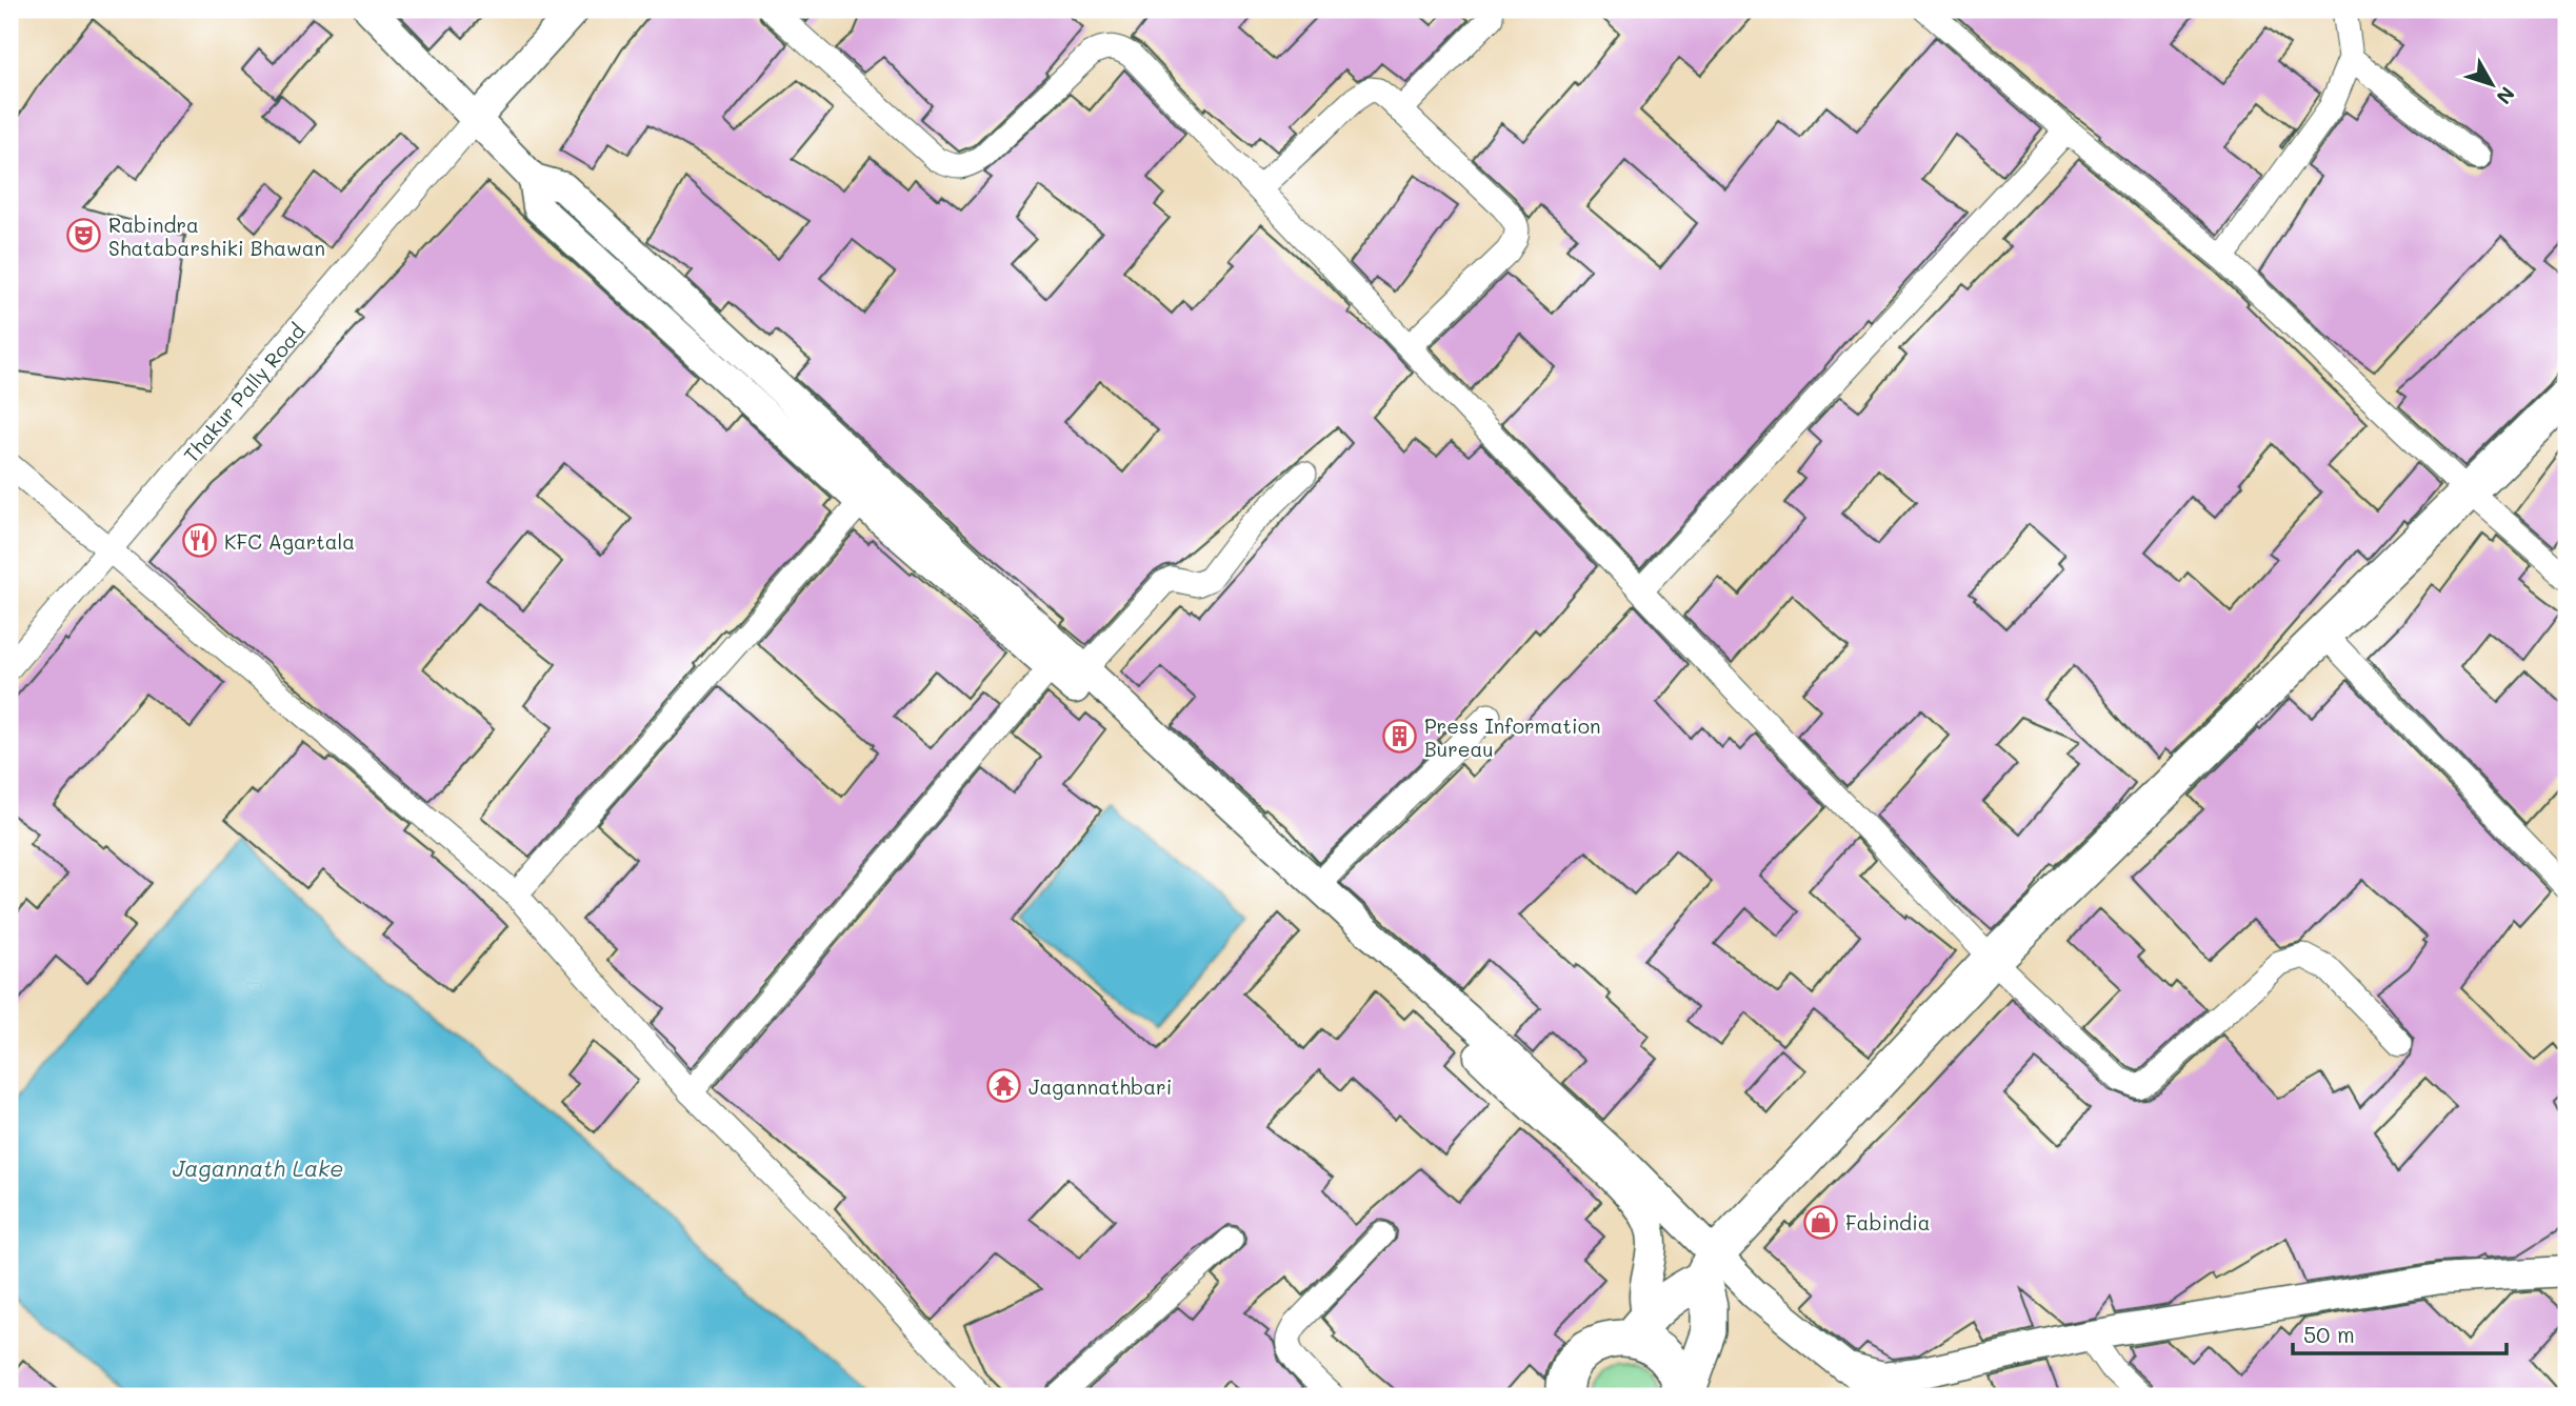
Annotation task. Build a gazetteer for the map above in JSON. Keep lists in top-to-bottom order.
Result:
{
  "streets": {
    "street": ["Thakur Pally Road"]
  },
  "water": ["Jagannath Lake"],
  "places": {
    "theatre": ["Rabindra Shatabarshiki Bhawan"],
    "restaurant": ["KFC Agartala"],
    "building": ["Press Information Bureau"],
    "temple": ["Jagannathbari"],
    "shop": ["Fabindia"]
  },
  "scale_bar": "50 m",
  "north": "bottom right"
}
